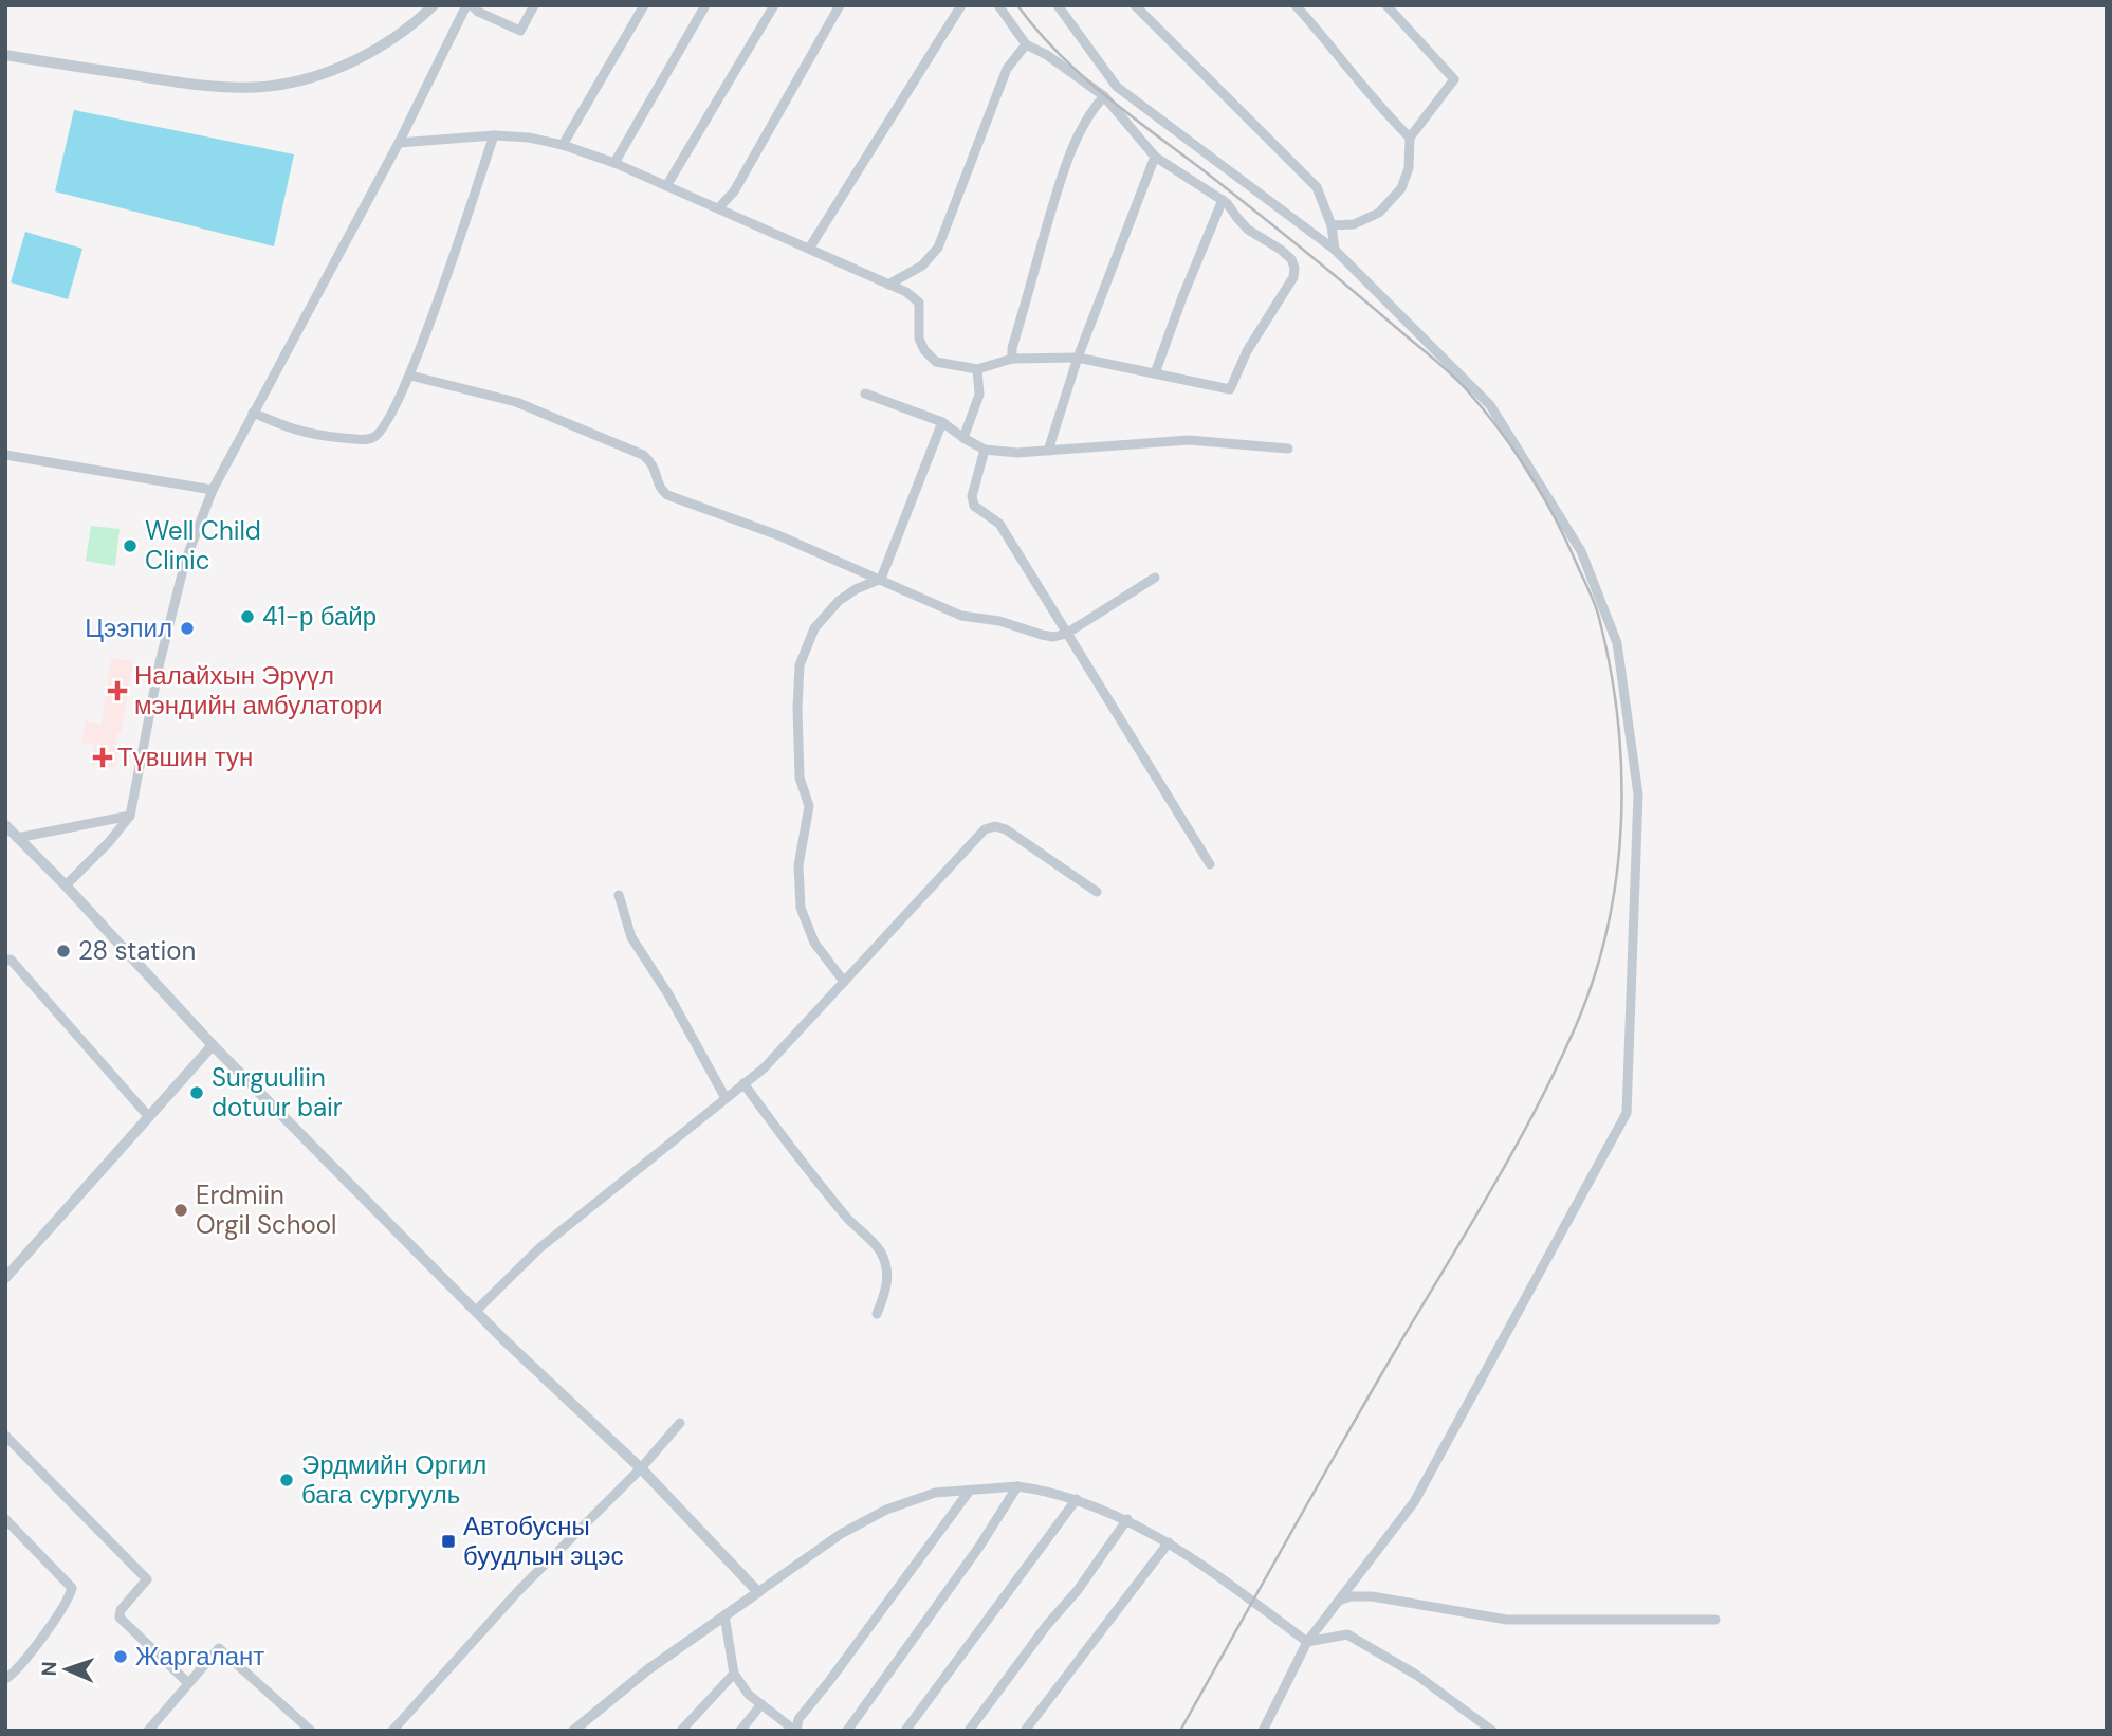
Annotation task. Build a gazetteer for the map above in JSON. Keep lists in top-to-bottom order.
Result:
{
  "places": {
    "other": [
      "Well Child Clinic",
      "41-р байр",
      "Цээпил",
      "28 station",
      "Surguuliin dotuur bair",
      "Erdmiin Orgil School",
      "Эрдмийн Оргил бага сургууль",
      "Жаргалант"
    ],
    "health": ["Налайхын Эрүүл мэндийн амбулатори", "Түвшин тун"],
    "transit": ["Автобусны буудлын эцэс"]
  },
  "north": "left"
}
